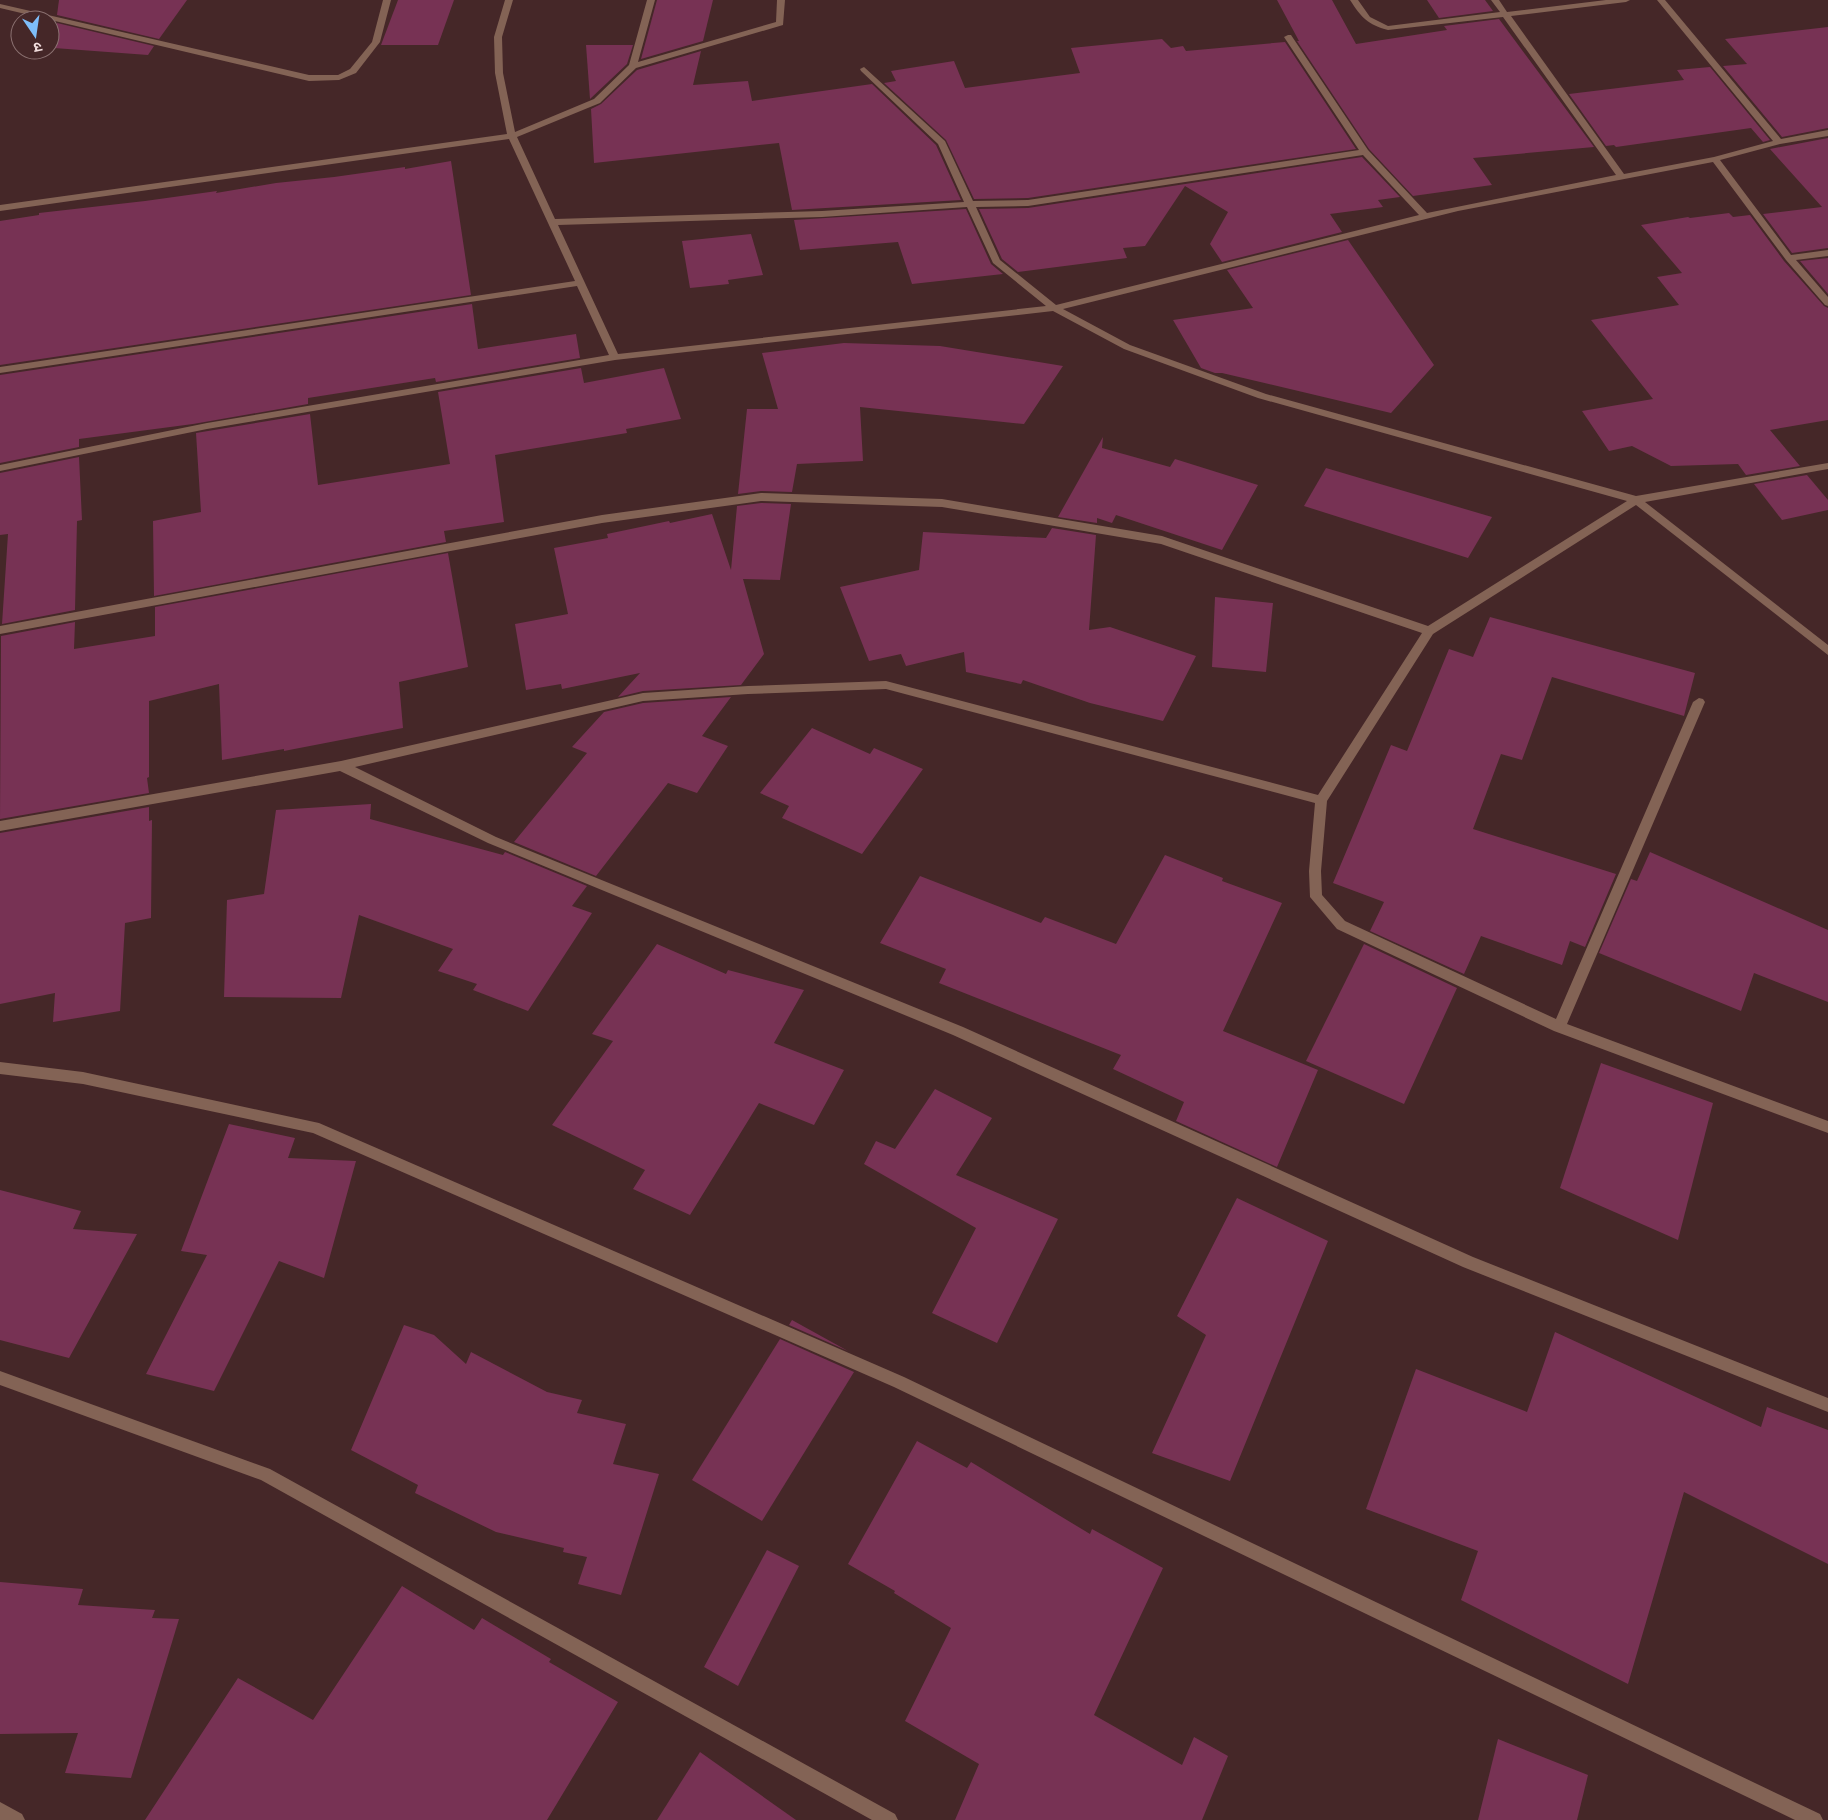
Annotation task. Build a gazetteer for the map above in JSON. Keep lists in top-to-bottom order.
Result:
{
  "north": "bottom"
}
